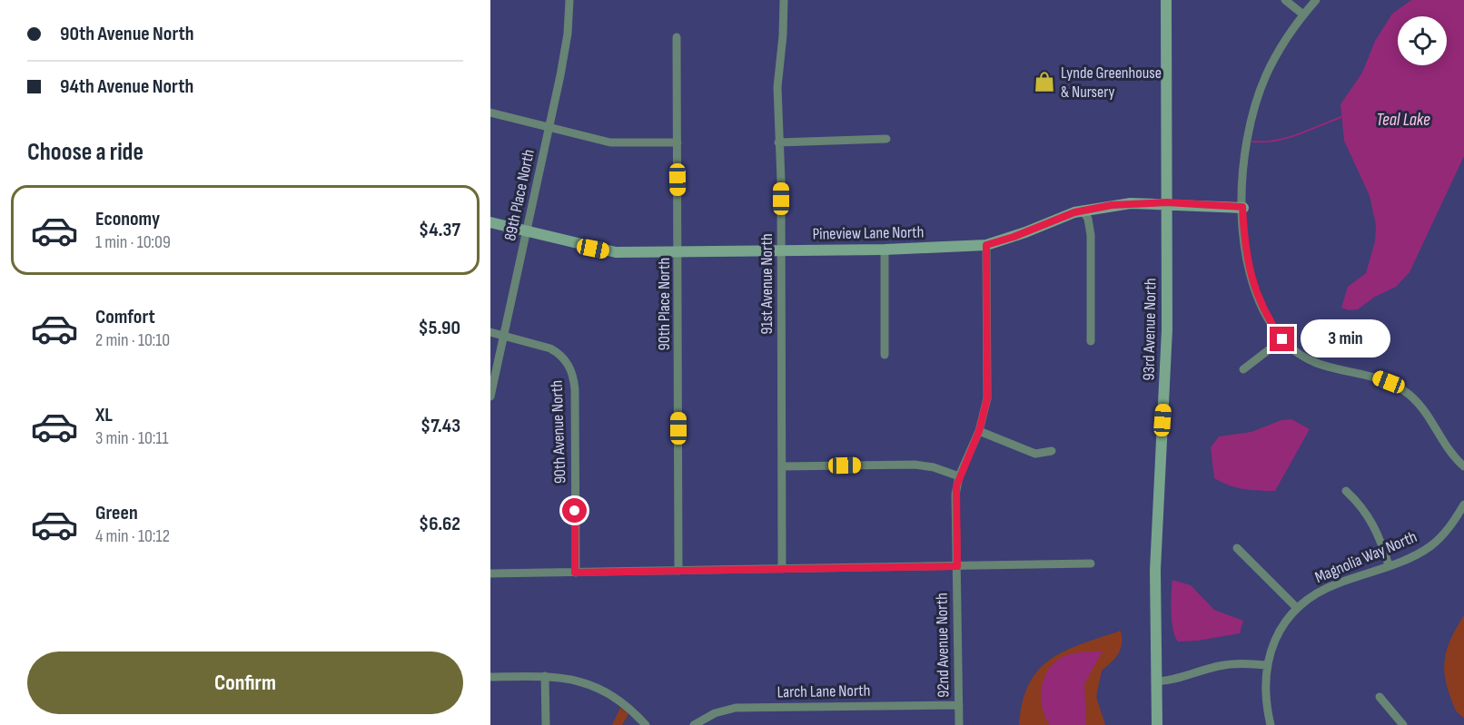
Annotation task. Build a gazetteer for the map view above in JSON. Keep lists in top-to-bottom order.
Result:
{
  "streets": {
    "street": [
      "89th Place North",
      "Pineview Lane North",
      "91st Avenue North",
      "90th Place North",
      "93rd Avenue North",
      "90th Avenue North",
      "Magnolia Way North",
      "92nd Avenue North",
      "Larch Lane North"
    ]
  },
  "crossings": [
    ["89th Place North", "Pineview Lane North"],
    ["89th Place North", "90th Avenue North"],
    ["Pineview Lane North", "91st Avenue North"],
    ["Pineview Lane North", "90th Place North"],
    ["Pineview Lane North", "93rd Avenue North"],
    ["Pineview Lane North", "92nd Avenue North"],
    ["92nd Avenue North", "Larch Lane North"]
  ],
  "water": ["Teal Lake"],
  "places": {
    "shop": ["Lynde Greenhouse & Nursery"]
  },
  "page": {
    "banner": ["90th Avenue North", "94th Avenue North"],
    "heading": "Choose a ride",
    "list": [
      {
        "name": "Economy",
        "note": "1 min · 10:09",
        "value": "$4.37"
      },
      {
        "name": "Comfort",
        "note": "2 min · 10:10",
        "value": "$5.90"
      },
      {
        "name": "XL",
        "note": "3 min · 10:11",
        "value": "$7.43"
      },
      {
        "name": "Green",
        "note": "4 min · 10:12",
        "value": "$6.62"
      }
    ],
    "bubble": "3 min",
    "buttons": "Confirm"
  }
}
